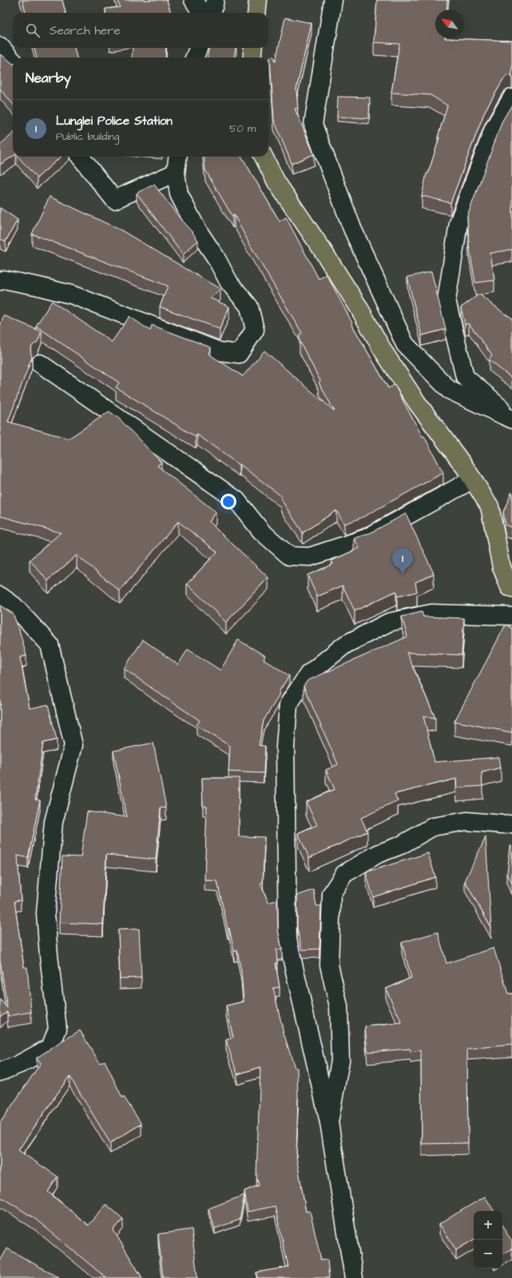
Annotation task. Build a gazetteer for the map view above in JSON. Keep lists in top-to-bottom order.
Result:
{
  "north": "top left",
  "page": {
    "search": "Search here",
    "heading": "Nearby",
    "list": [
      {
        "mark": "1",
        "name": "Lunglei Police Station",
        "note": "Public building",
        "value": "50 m"
      }
    ],
    "pins": "1",
    "map_buttons": ["+", "−"]
  }
}
